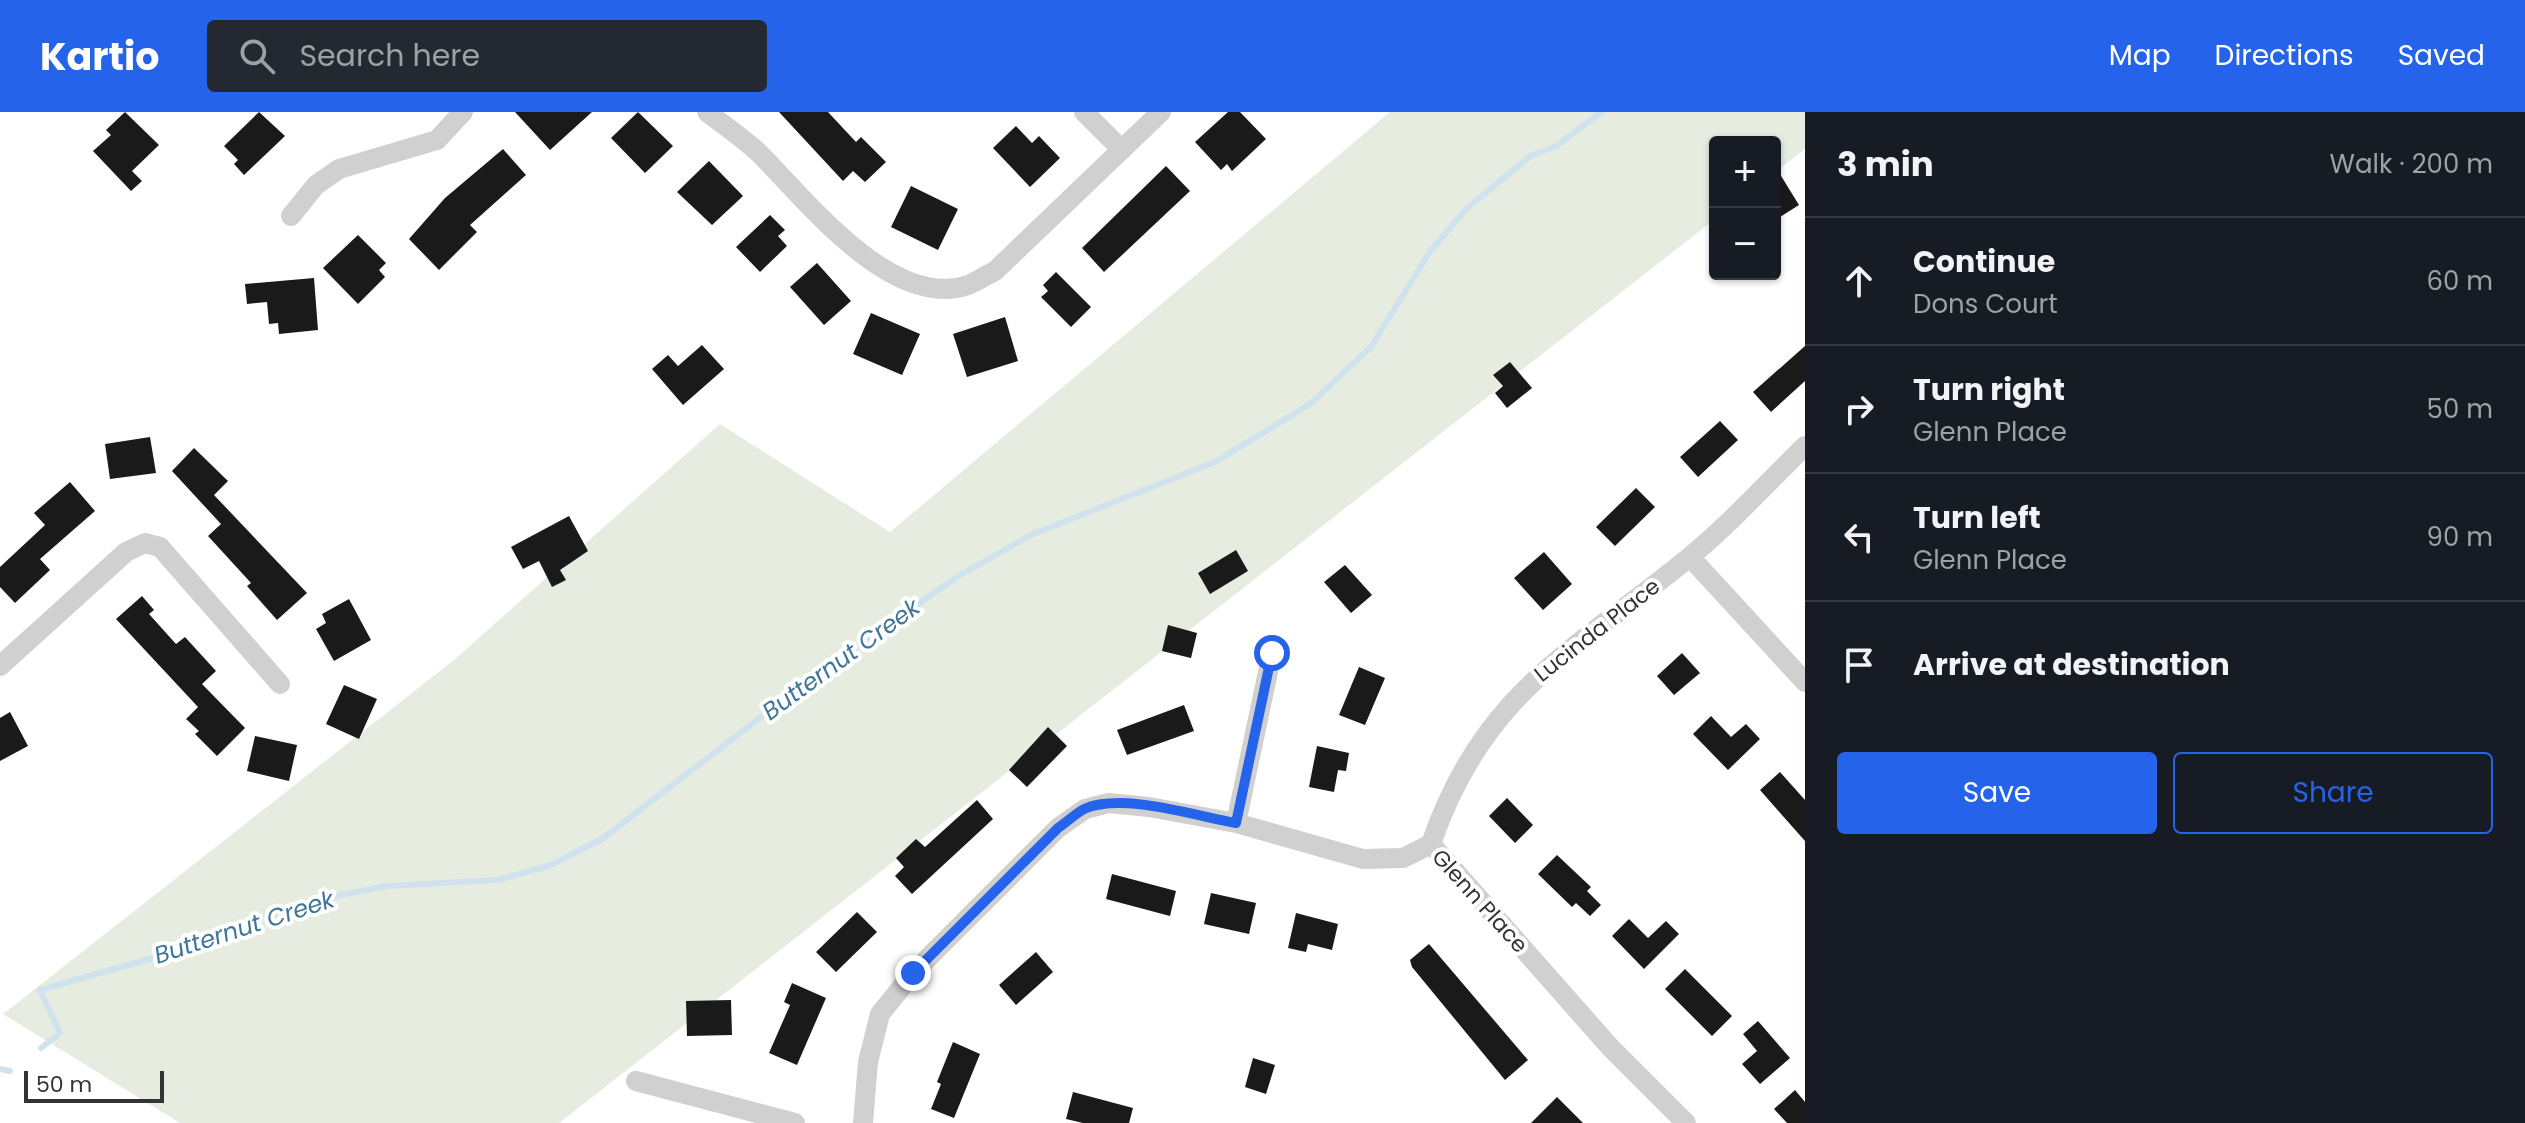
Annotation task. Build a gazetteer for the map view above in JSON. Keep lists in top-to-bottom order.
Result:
{
  "streets": {
    "street": ["Lucinda Place", "Glenn Place"]
  },
  "crossings": [
    ["Lucinda Place", "Glenn Place"]
  ],
  "water": ["Butternut Creek"],
  "scale_bar": "50 m",
  "page": {
    "header": "Kartio",
    "search": "Search here",
    "nav": ["Map", "Directions", "Saved"],
    "heading": ["3 min", "Walk · 200 m"],
    "map_buttons": ["+", "−"],
    "list": [
      ["Continue", "Dons Court", "60 m"],
      ["Turn right", "Glenn Place", "50 m"],
      ["Turn left", "Glenn Place", "90 m"],
      "Arrive at destination"
    ],
    "buttons": ["Save", "Share"],
    "scale": "50 m"
  }
}
